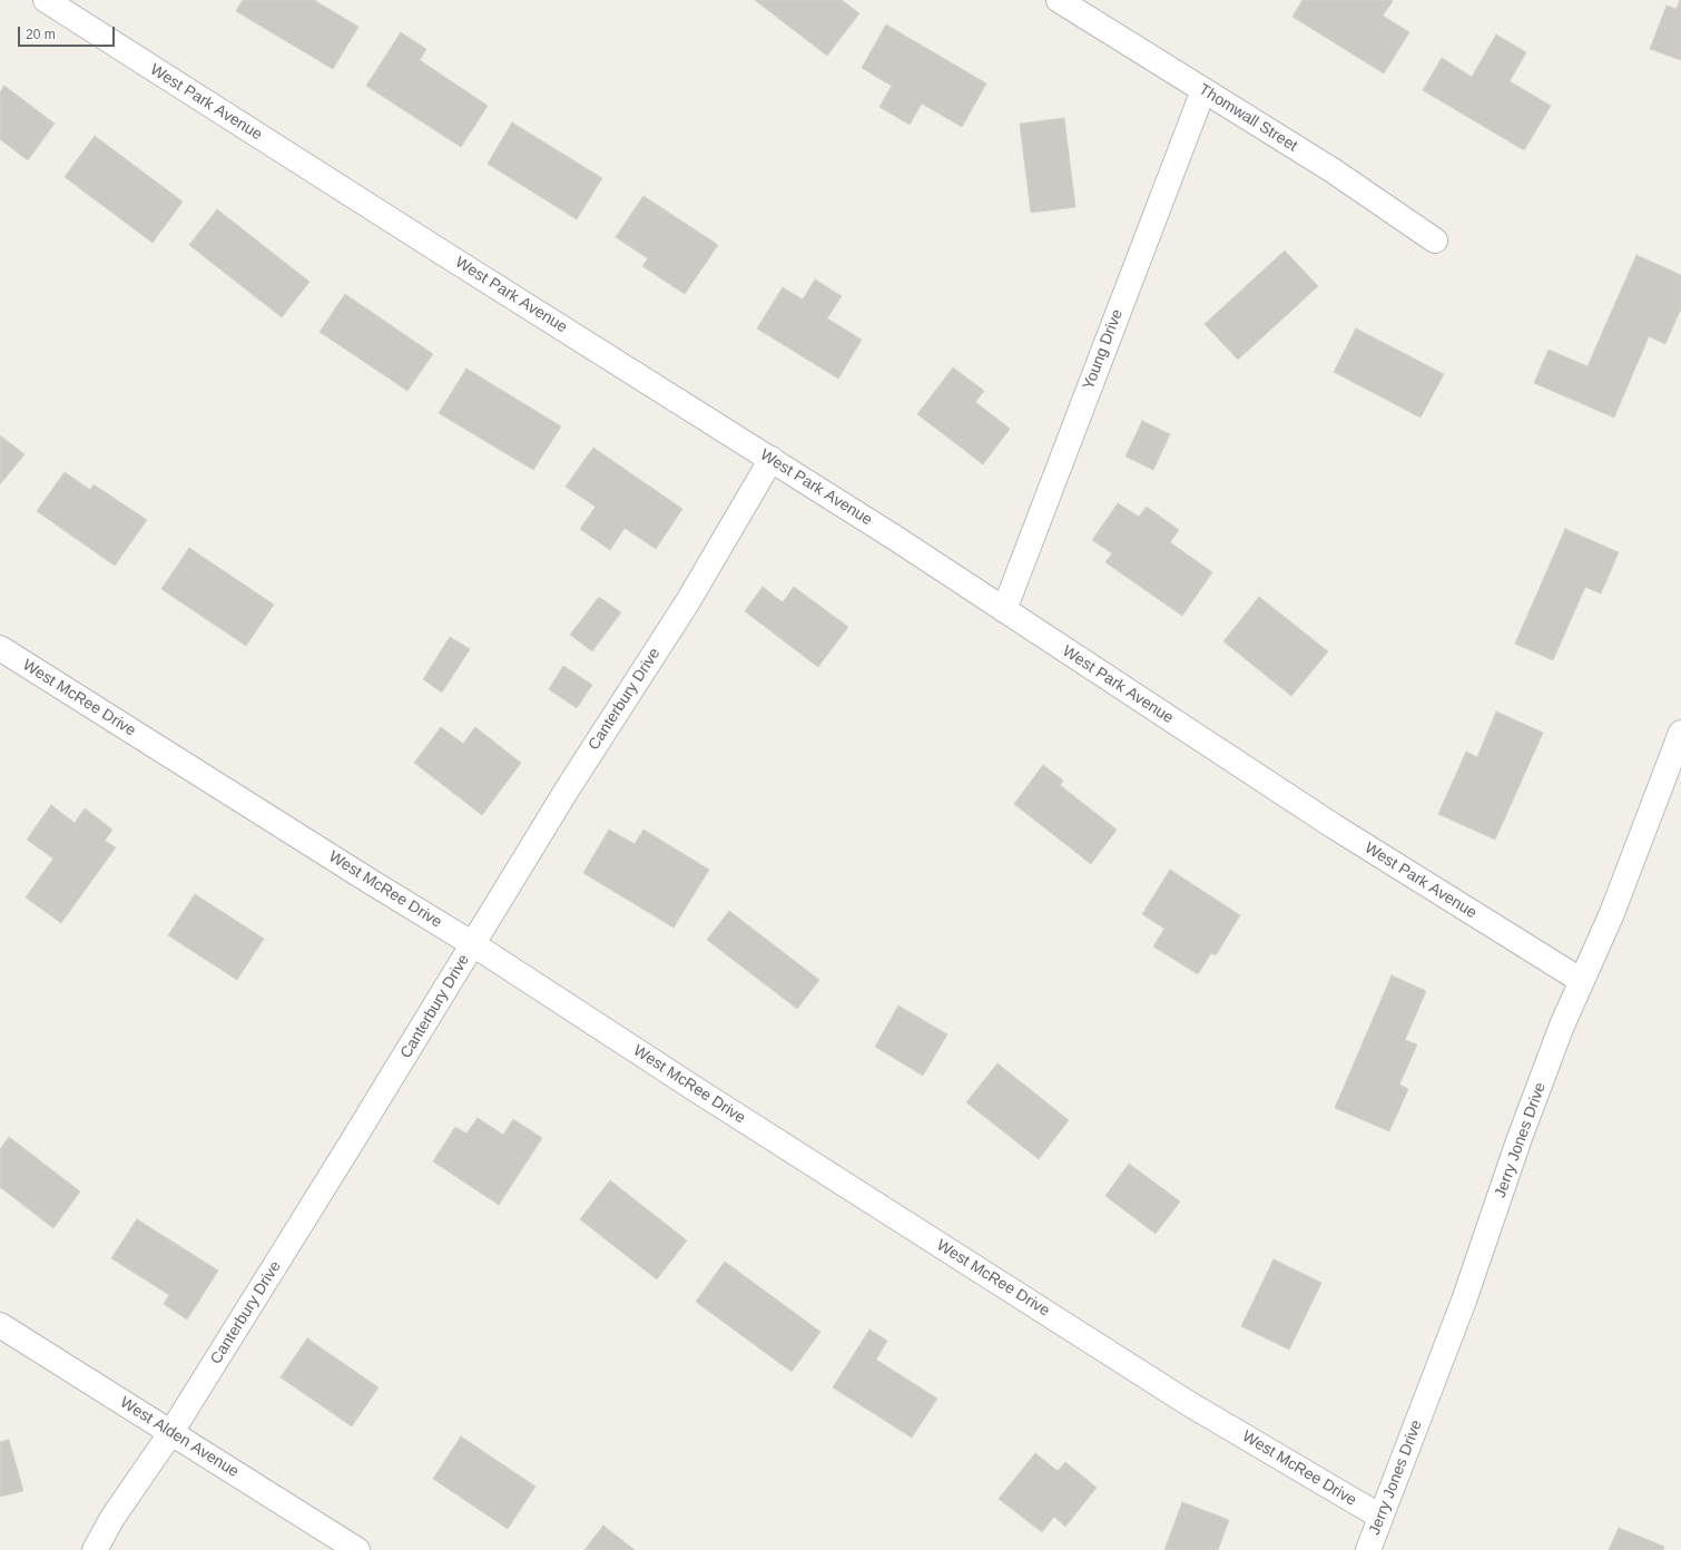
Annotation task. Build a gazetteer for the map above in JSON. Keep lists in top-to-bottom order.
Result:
{
  "streets": {
    "street": [
      "West Park Avenue",
      "Thomwall Street",
      "Young Drive",
      "West McRee Drive",
      "Canterbury Drive",
      "Jerry Jones Drive",
      "West Alden Avenue"
    ]
  },
  "crossings": [
    ["West Park Avenue", "Young Drive"],
    ["West Park Avenue", "Canterbury Drive"],
    ["West Park Avenue", "Jerry Jones Drive"],
    ["Thomwall Street", "Young Drive"],
    ["West McRee Drive", "Canterbury Drive"],
    ["West McRee Drive", "Jerry Jones Drive"],
    ["Canterbury Drive", "West Alden Avenue"]
  ],
  "scale_bar": "20 m"
}
